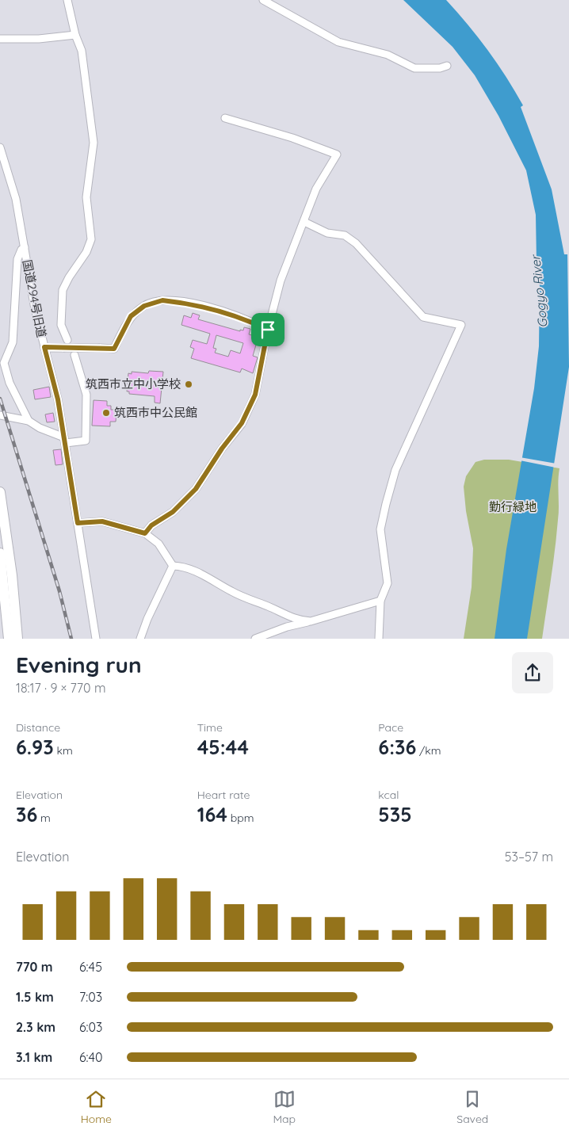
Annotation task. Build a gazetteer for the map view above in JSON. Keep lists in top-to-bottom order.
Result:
{
  "streets": {
    "street": ["国道294号旧道"]
  },
  "water": ["Gogyo River"],
  "parks": ["勤行緑地"],
  "places": ["筑西市立中小学校", "筑西市中公民館"],
  "page": {
    "heading": ["Evening run", "18:17 · 9 × 770 m"],
    "stats": [
      ["Distance", "6.93 km"],
      ["Time", "45:44"],
      ["Pace", "6:36 /km"],
      ["Elevation", "36 m"],
      ["Heart rate", "164 bpm"],
      ["kcal", "535"]
    ],
    "chart": ["Elevation", "53–57 m"],
    "list": [
      {
        "name": "770 m",
        "note": "6:45"
      },
      {
        "name": "1.5 km",
        "note": "7:03"
      },
      {
        "name": "2.3 km",
        "note": "6:03"
      },
      {
        "name": "3.1 km",
        "note": "6:40"
      }
    ],
    "tabs": ["Home", "Map", "Saved"]
  }
}
